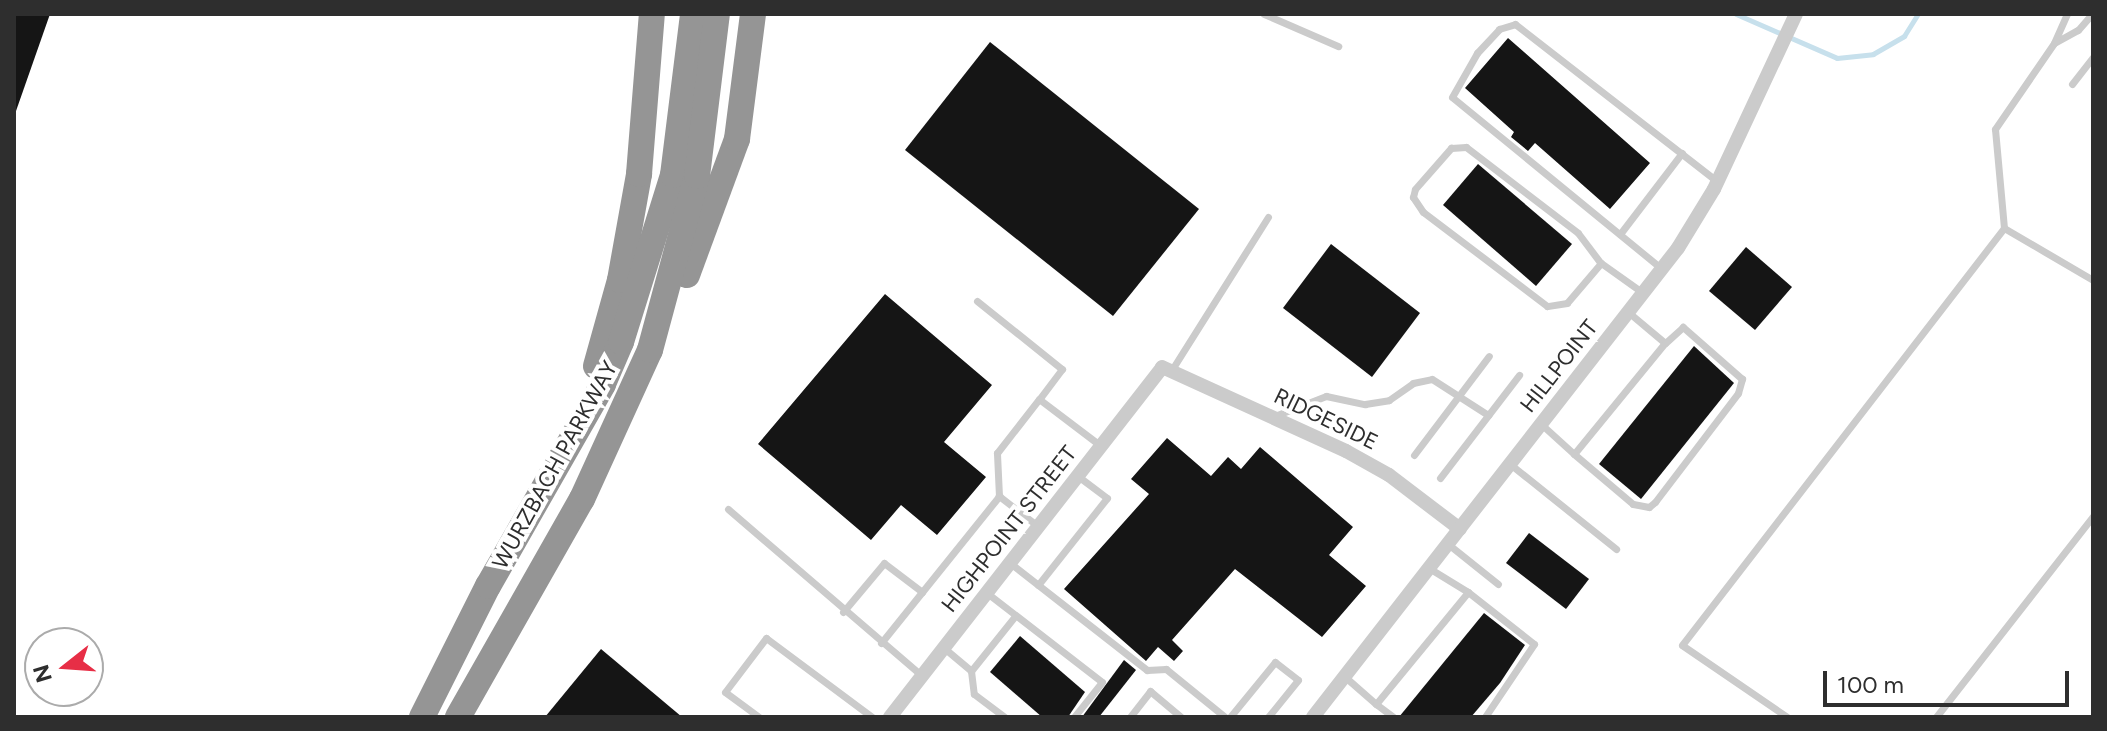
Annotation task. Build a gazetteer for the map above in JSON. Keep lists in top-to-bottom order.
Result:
{
  "streets": {
    "highway": ["WURZBACH PARKWAY"],
    "street": ["HILLPOINT", "RIDGESIDE", "HIGHPOINT STREET"]
  },
  "crossings": [
    ["HILLPOINT", "RIDGESIDE"],
    ["RIDGESIDE", "HIGHPOINT STREET"]
  ],
  "scale_bar": "100 m",
  "north": "left"
}
